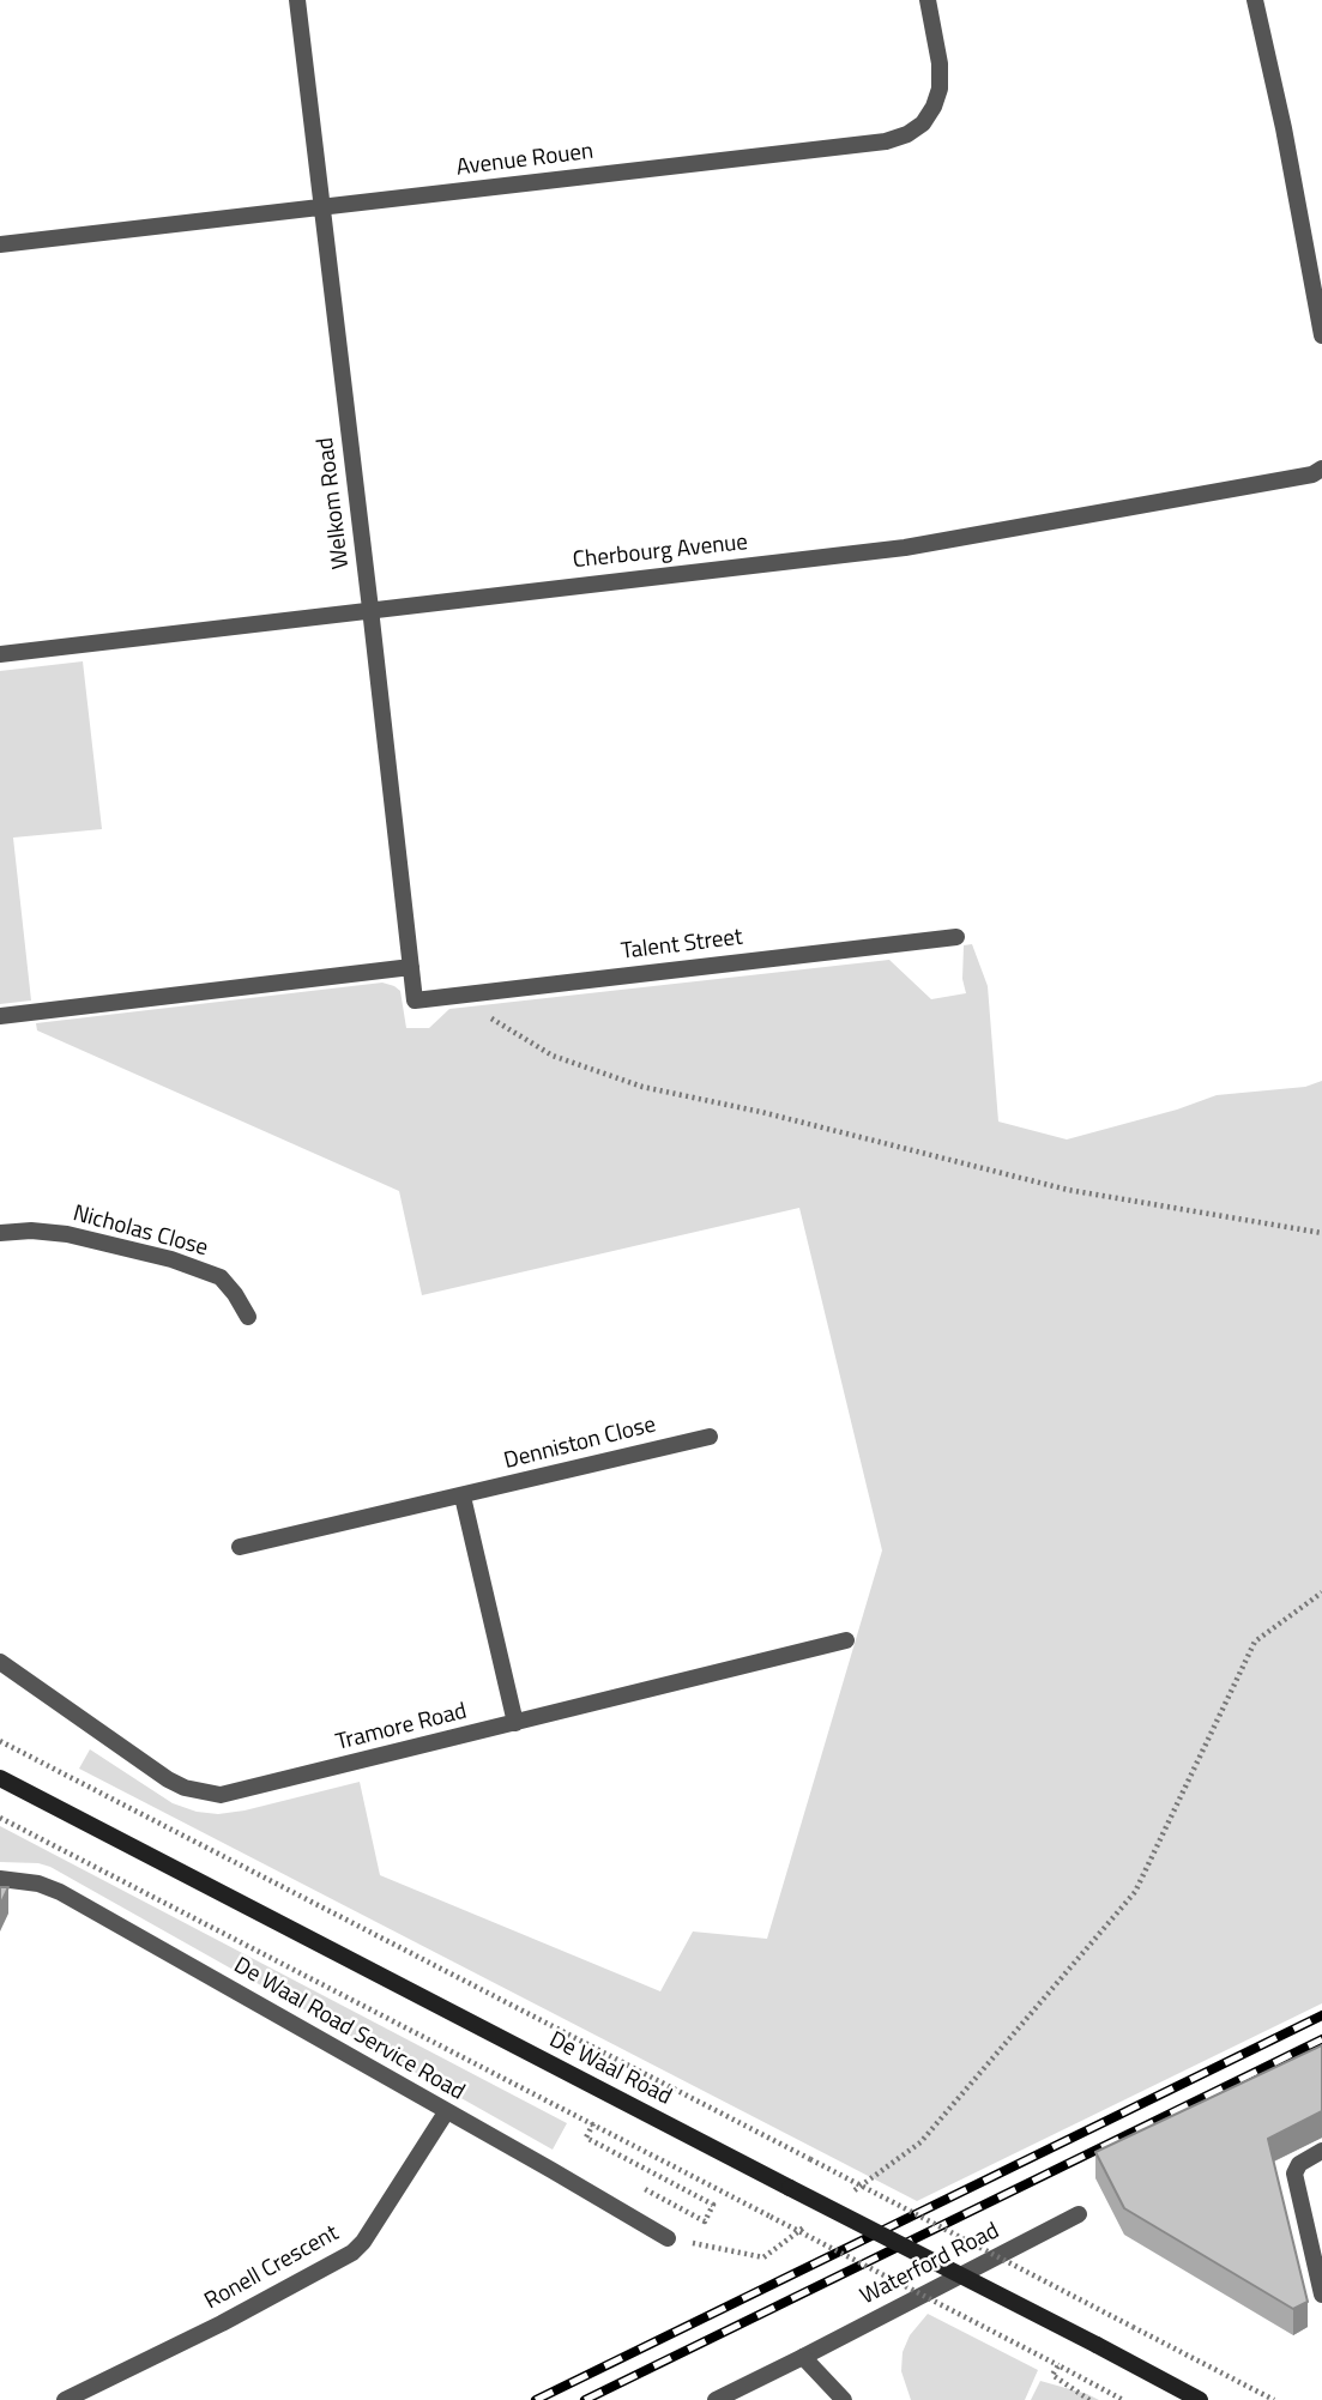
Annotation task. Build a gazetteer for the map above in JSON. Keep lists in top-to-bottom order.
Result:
{
  "streets": {
    "main road": ["De Waal Road"],
    "street": [
      "Avenue Rouen",
      "Welkom Road",
      "Cherbourg Avenue",
      "Talent Street",
      "Nicholas Close",
      "Denniston Close",
      "Tramore Road",
      "De Waal Road Service Road",
      "Waterford Road",
      "Ronell Crescent"
    ]
  },
  "crossings": [
    ["Avenue Rouen", "Welkom Road"],
    ["Welkom Road", "Cherbourg Avenue"],
    ["Welkom Road", "Talent Street"],
    ["De Waal Road Service Road", "Ronell Crescent"]
  ]
}
